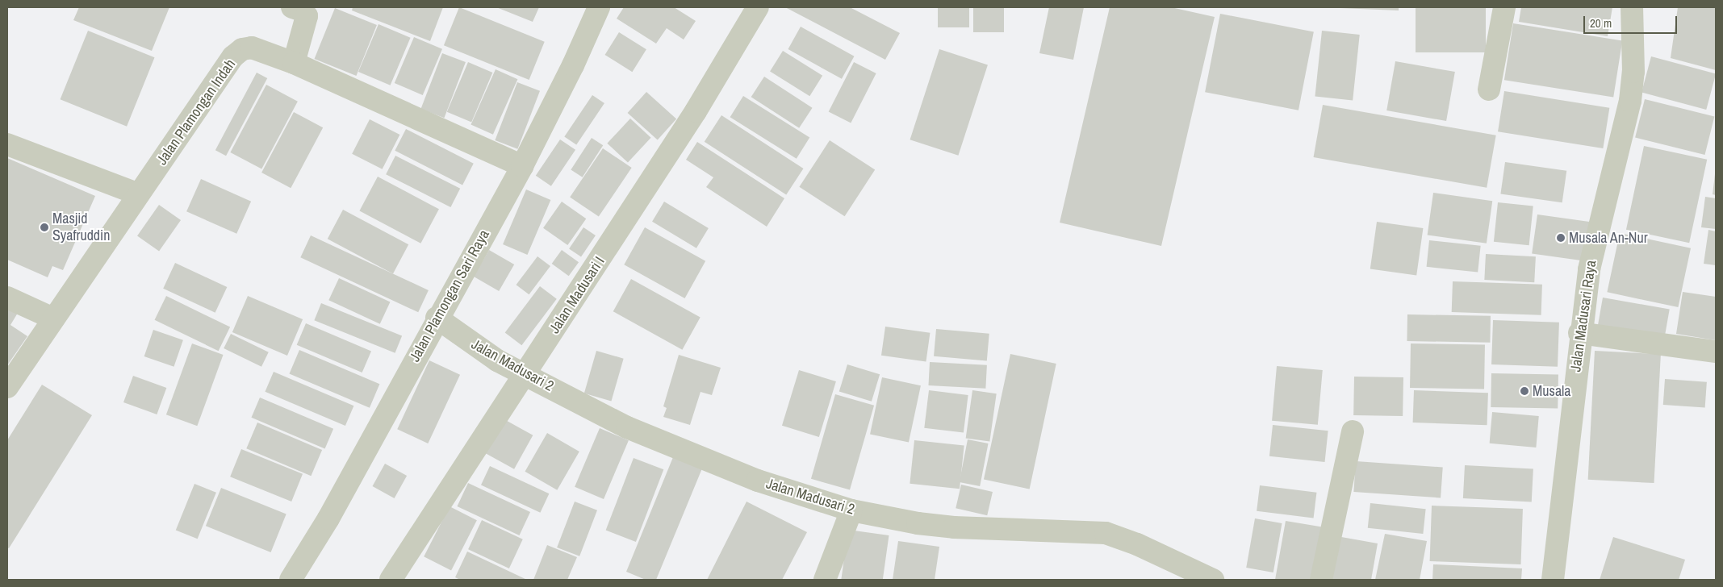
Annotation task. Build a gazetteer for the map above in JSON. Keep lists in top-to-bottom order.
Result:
{
  "streets": {
    "street": [
      "Jalan Plamongan Indah",
      "Jalan Madusari I",
      "Jalan Plamongan Sari Raya",
      "Jalan Madusari Raya",
      "Jalan Madusari 2"
    ]
  },
  "crossings": [
    ["Jalan Plamongan Indah", "Jalan Plamongan Sari Raya"],
    ["Jalan Madusari I", "Jalan Madusari 2"],
    ["Jalan Plamongan Sari Raya", "Jalan Madusari 2"]
  ],
  "places": ["Masjid Syafruddin", "Musala An-Nur", "Musala"],
  "scale_bar": "20 m"
}
